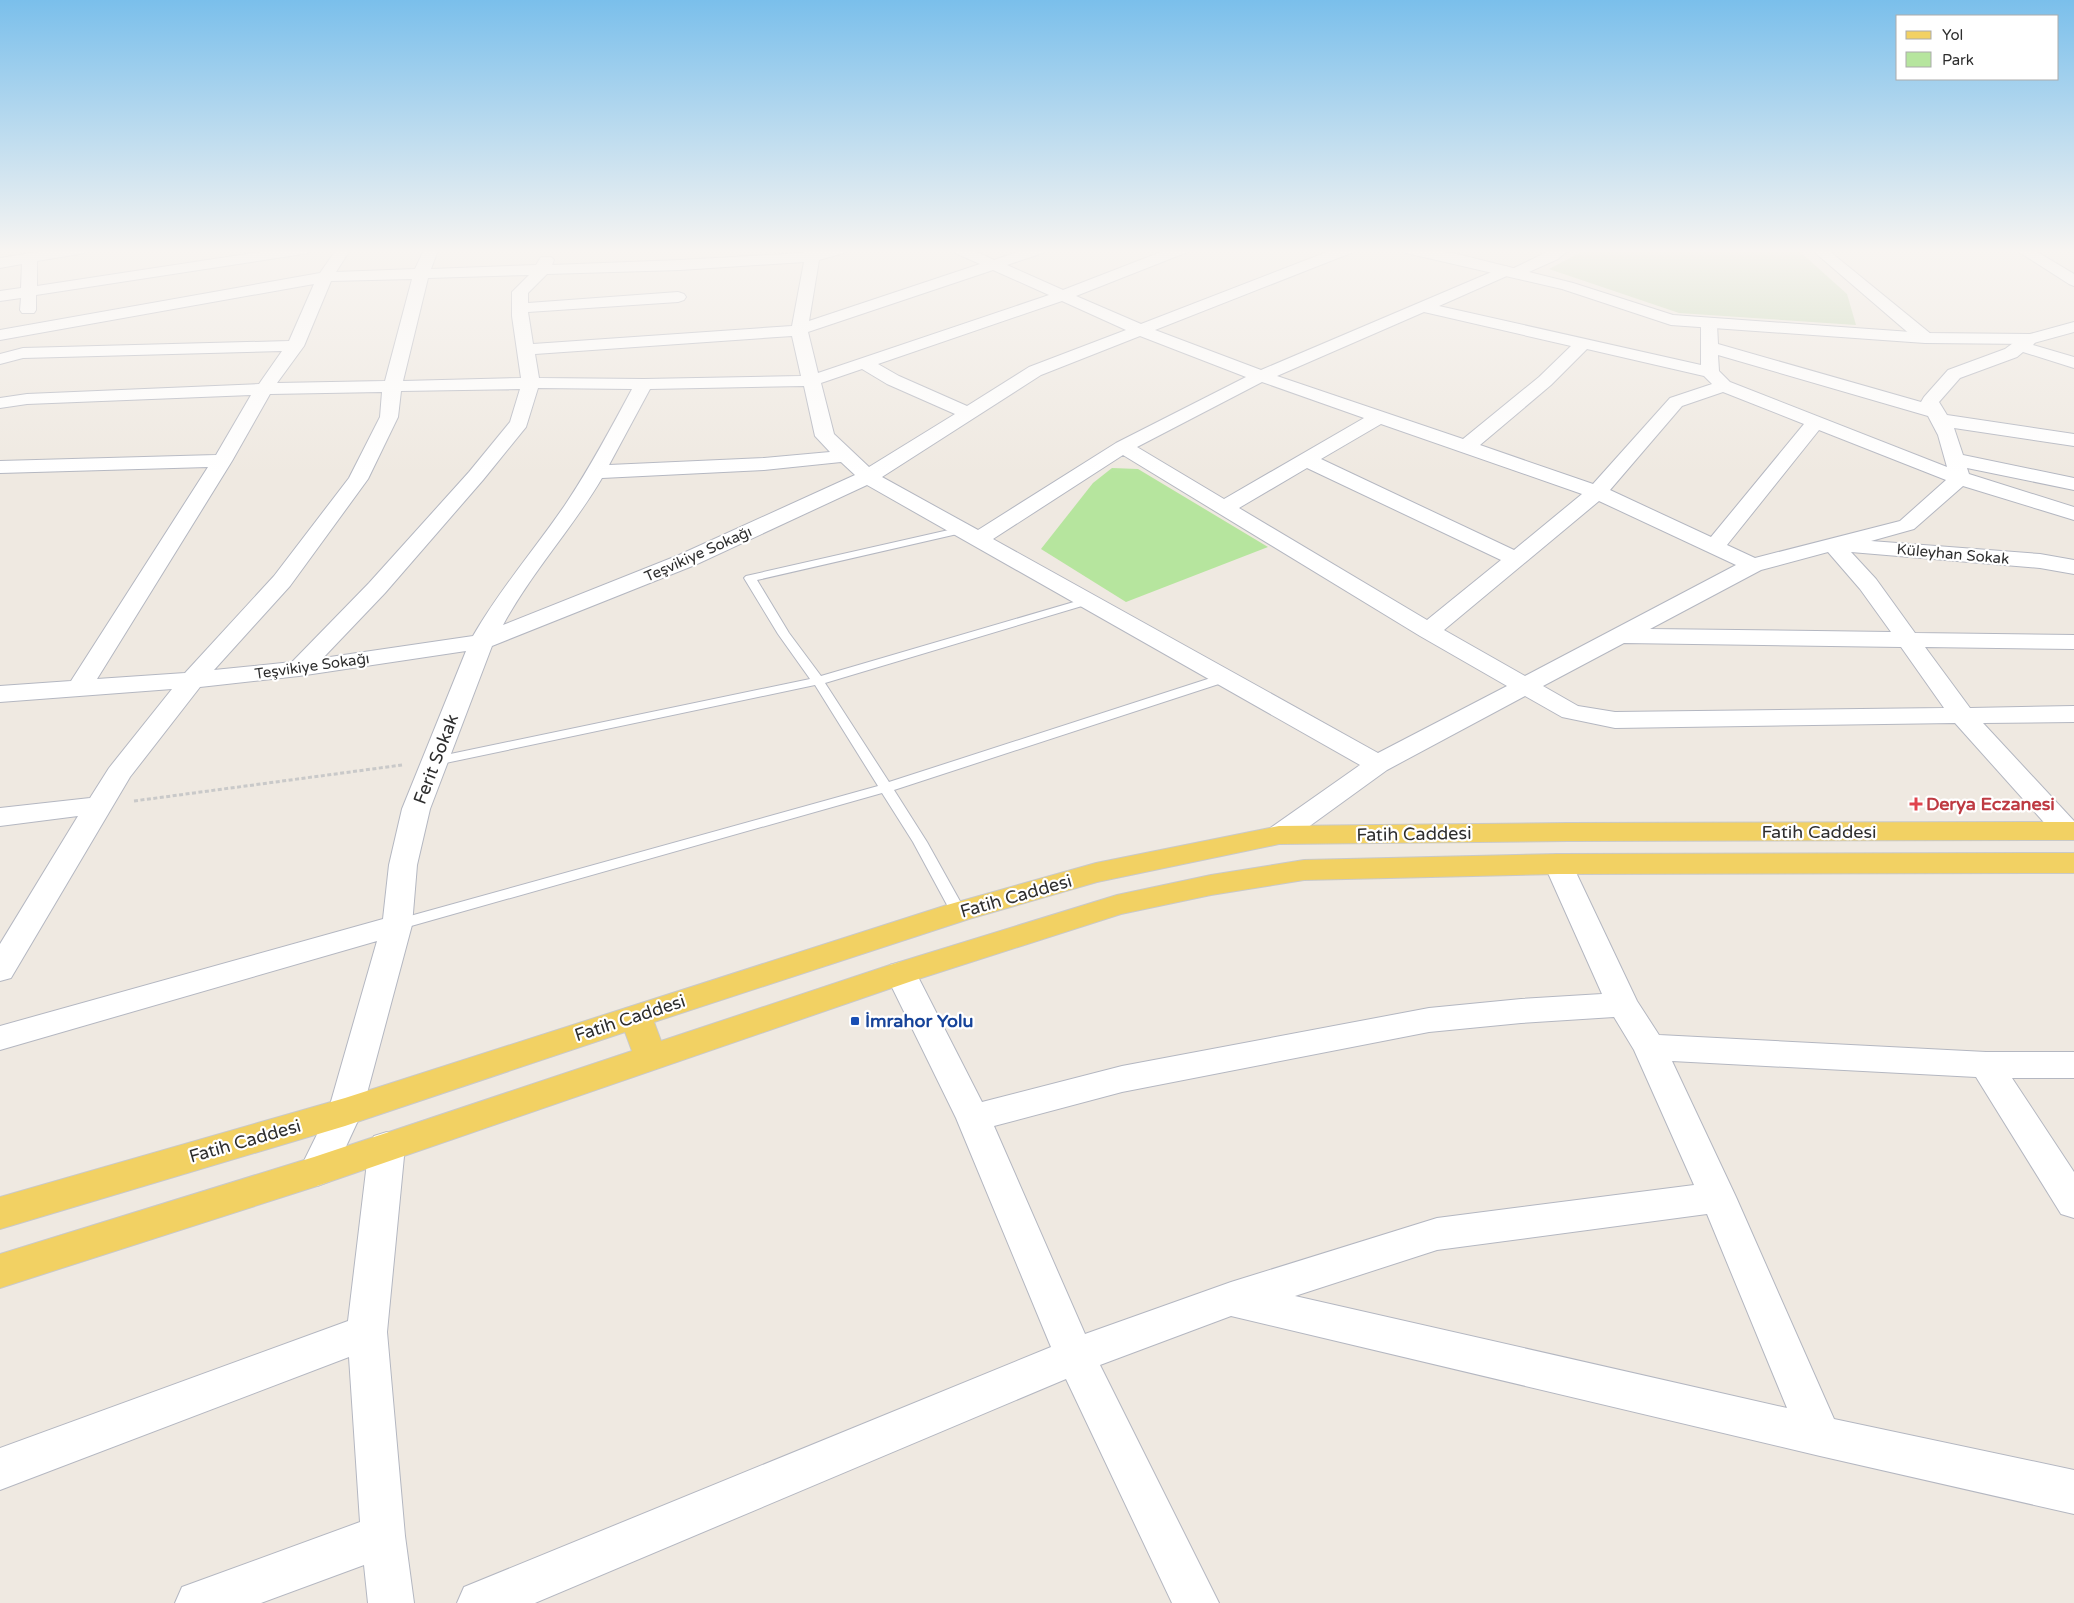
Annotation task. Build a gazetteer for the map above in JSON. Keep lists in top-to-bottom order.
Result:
{
  "streets": {
    "main road": ["Fatih Caddesi"],
    "street": ["Teşvikiye Sokağı", "Küleyhan Sokak", "Ferit Sokak"]
  },
  "crossings": [
    ["Teşvikiye Sokağı", "Ferit Sokak"],
    ["Ferit Sokak", "Fatih Caddesi"]
  ],
  "places": {
    "health": ["Derya Eczanesi"],
    "transit": ["İmrahor Yolu"]
  },
  "legend": ["Yol", "Park"]
}
